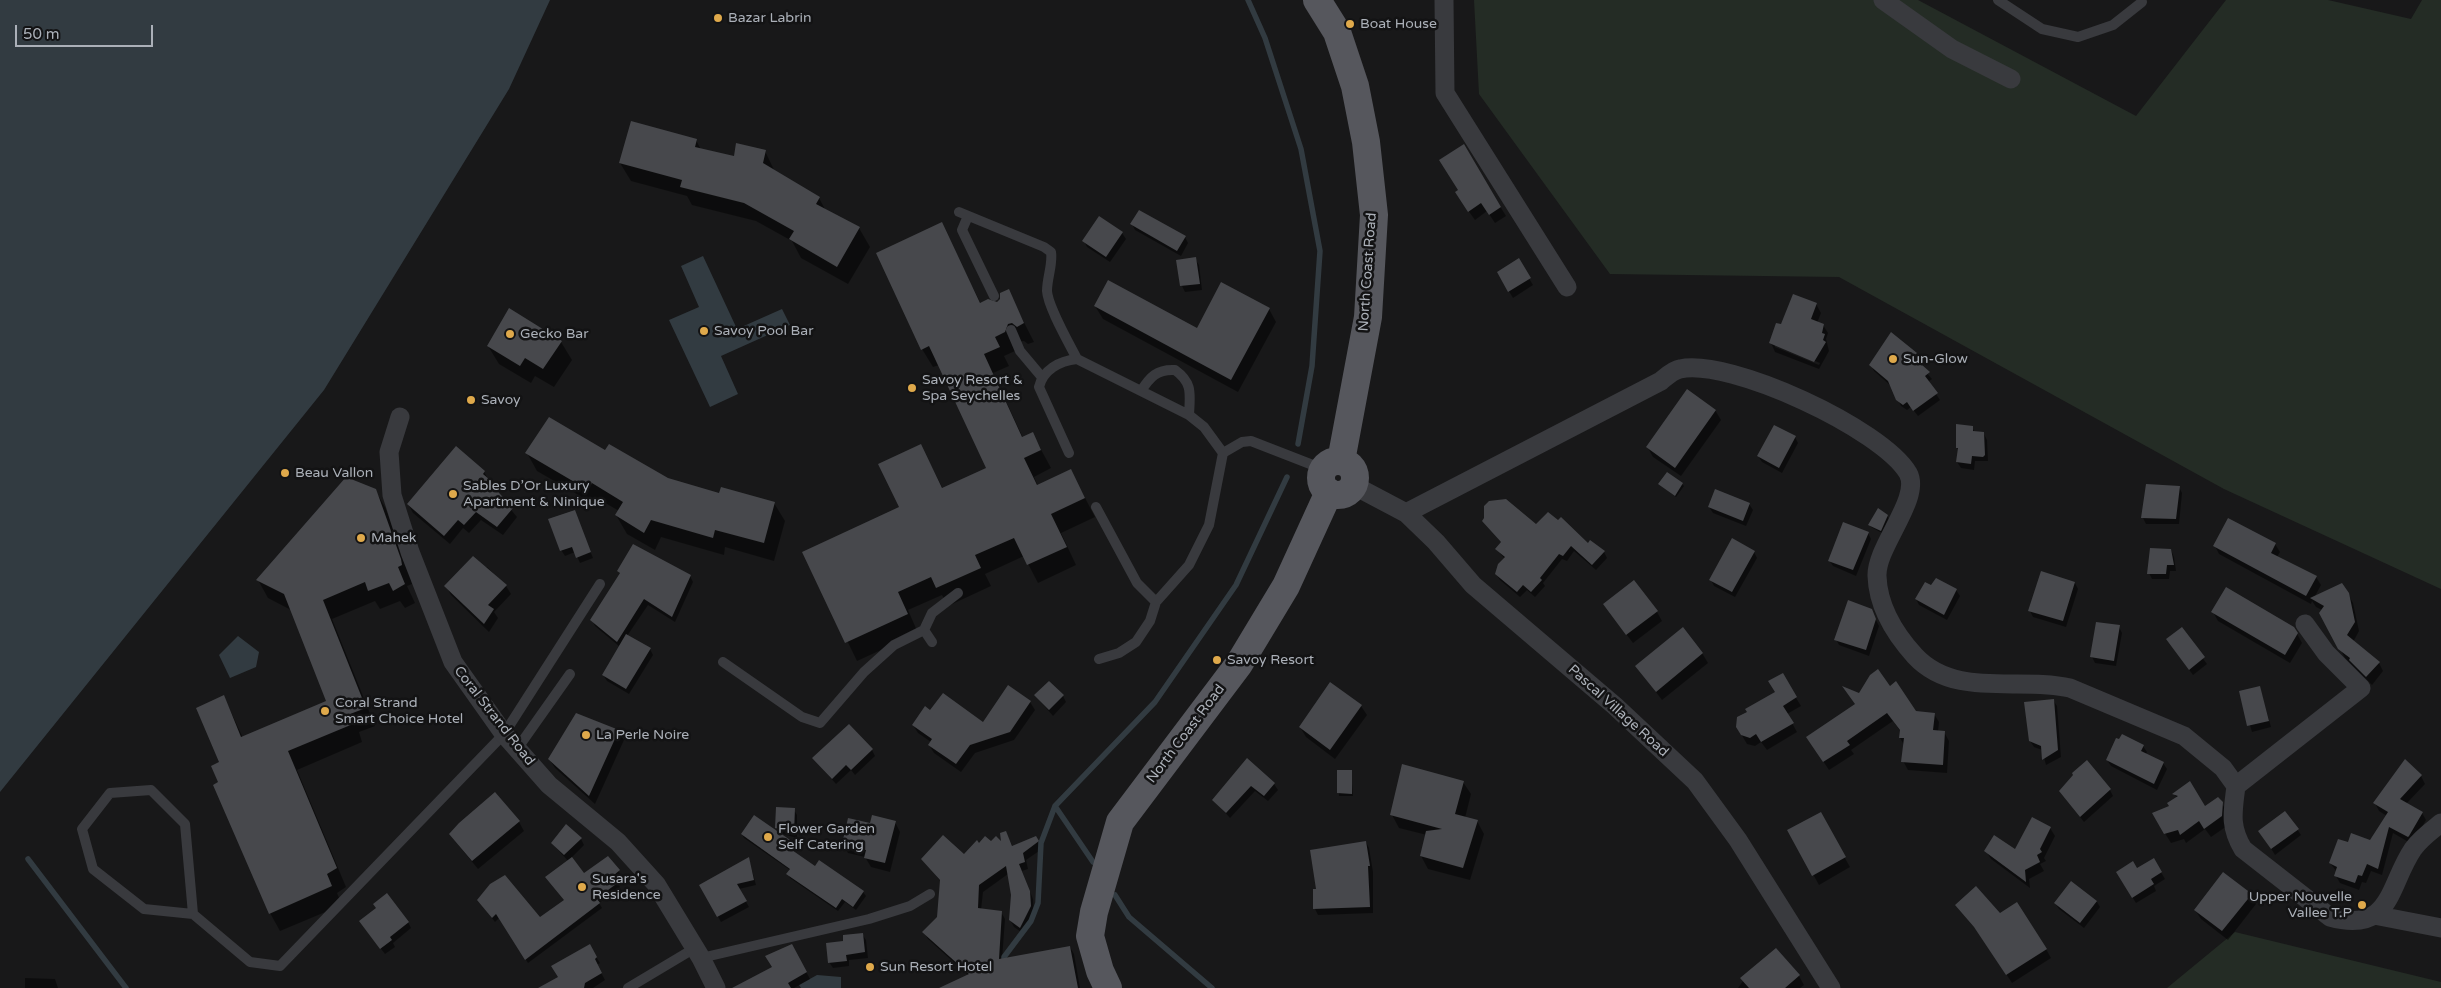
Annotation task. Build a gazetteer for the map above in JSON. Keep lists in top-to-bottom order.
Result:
{
  "streets": {
    "main road": ["North Coast Road"],
    "street": ["Pascal Village Road", "Coral Strand Road"]
  },
  "crossings": [
    ["North Coast Road", "Pascal Village Road"]
  ],
  "places": [
    "Bazar Labrin",
    "Boat House",
    "Savoy Pool Bar",
    "Gecko Bar",
    "Sun-Glow",
    "Savoy Resort & Spa Seychelles",
    "Savoy",
    "Beau Vallon",
    "Sables D’Or Luxury Apartment & Ninique",
    "Mahek",
    "Savoy Resort",
    "Coral Strand Smart Choice Hotel",
    "La Perle Noire",
    "Flower Garden Self Catering",
    "Susara's Residence",
    "Upper Nouvelle Vallee T.P",
    "Sun Resort Hotel"
  ],
  "scale_bar": "50 m"
}
